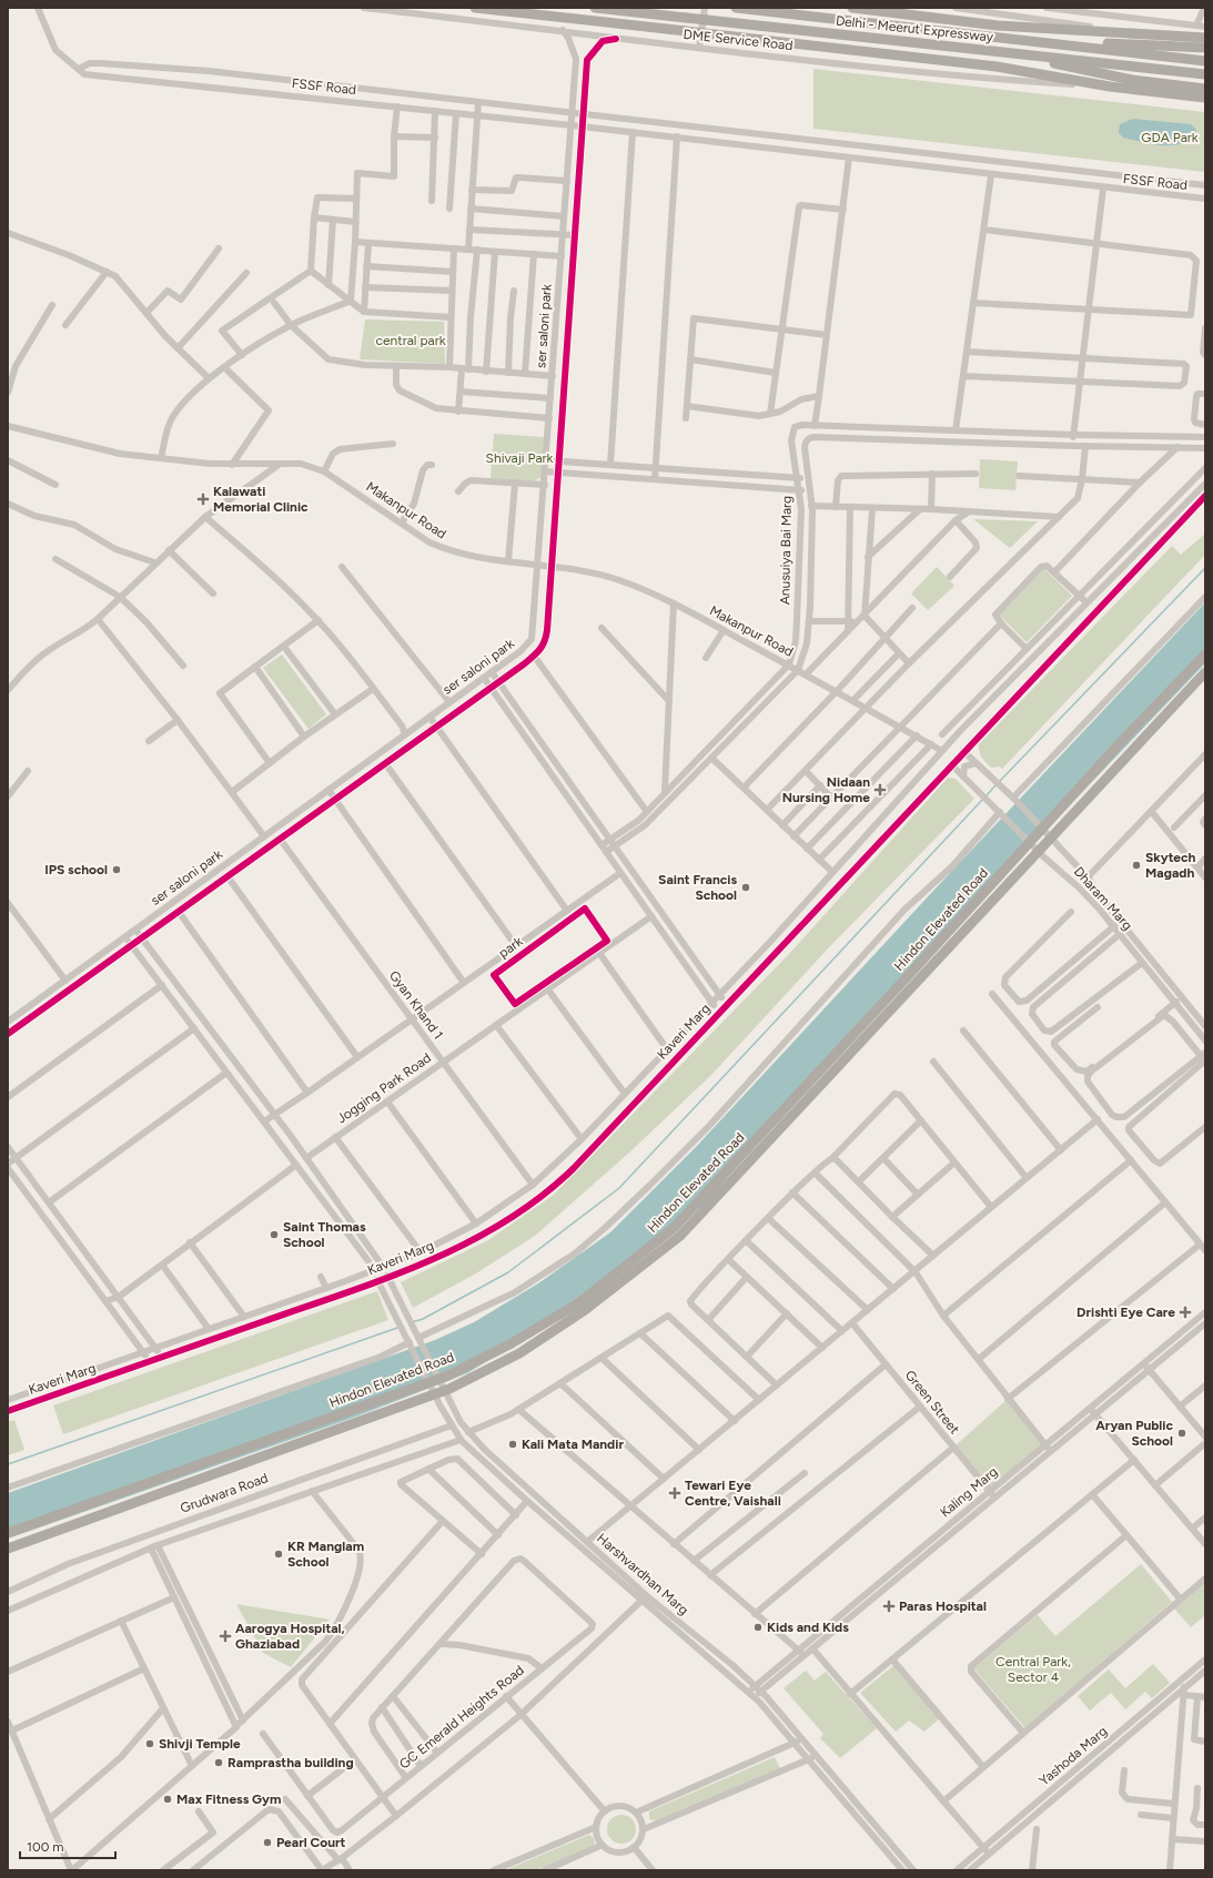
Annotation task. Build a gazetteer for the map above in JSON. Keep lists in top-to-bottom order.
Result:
{
  "streets": {
    "highway": ["Delhi - Meerut Expressway", "Hindon Elevated Road"],
    "street": [
      "DME Service Road",
      "FSSF Road",
      "ser saloni park",
      "Makanpur Road",
      "Anusuiya Bai Marg",
      "Dharam Marg",
      "Gyan Khand 1",
      "Kaveri Marg",
      "Jogging Park Road",
      "Green Street",
      "Kaling Marg",
      "Grudwara Road",
      "Harshvardhan Marg",
      "GC Emerald Heights Road",
      "Yashoda Marg"
    ],
    "cycle path": ["park"]
  },
  "crossings": [
    ["DME Service Road", "ser saloni park"],
    ["FSSF Road", "ser saloni park"],
    ["ser saloni park", "Makanpur Road"],
    ["Makanpur Road", "Anusuiya Bai Marg"],
    ["Makanpur Road", "Kaveri Marg"],
    ["Dharam Marg", "Kaveri Marg"],
    ["Gyan Khand 1", "Kaveri Marg"],
    ["Gyan Khand 1", "Jogging Park Road"],
    ["Kaveri Marg", "Harshvardhan Marg"],
    ["Green Street", "Kaling Marg"],
    ["Kaling Marg", "Harshvardhan Marg"],
    ["Grudwara Road", "Harshvardhan Marg"]
  ],
  "parks": [
    "GDA Park",
    "central park",
    "Shivaji Park",
    "Central Park, Sector 4"
  ],
  "places": {
    "health": [
      "Kalawati Memorial Clinic",
      "Nidaan Nursing Home",
      "Drishti Eye Care",
      "Tewari Eye Centre, Vaishali",
      "Paras Hospital",
      "Aarogya Hospital, Ghaziabad"
    ],
    "other": [
      "Skytech Magadh",
      "IPS school",
      "Saint Francis School",
      "Saint Thomas School",
      "Aryan Public School",
      "Kali Mata Mandir",
      "KR Manglam School",
      "Kids and Kids",
      "Shivji Temple",
      "Ramprastha building",
      "Max Fitness Gym",
      "Pearl Court"
    ]
  },
  "scale_bar": "100 m"
}
